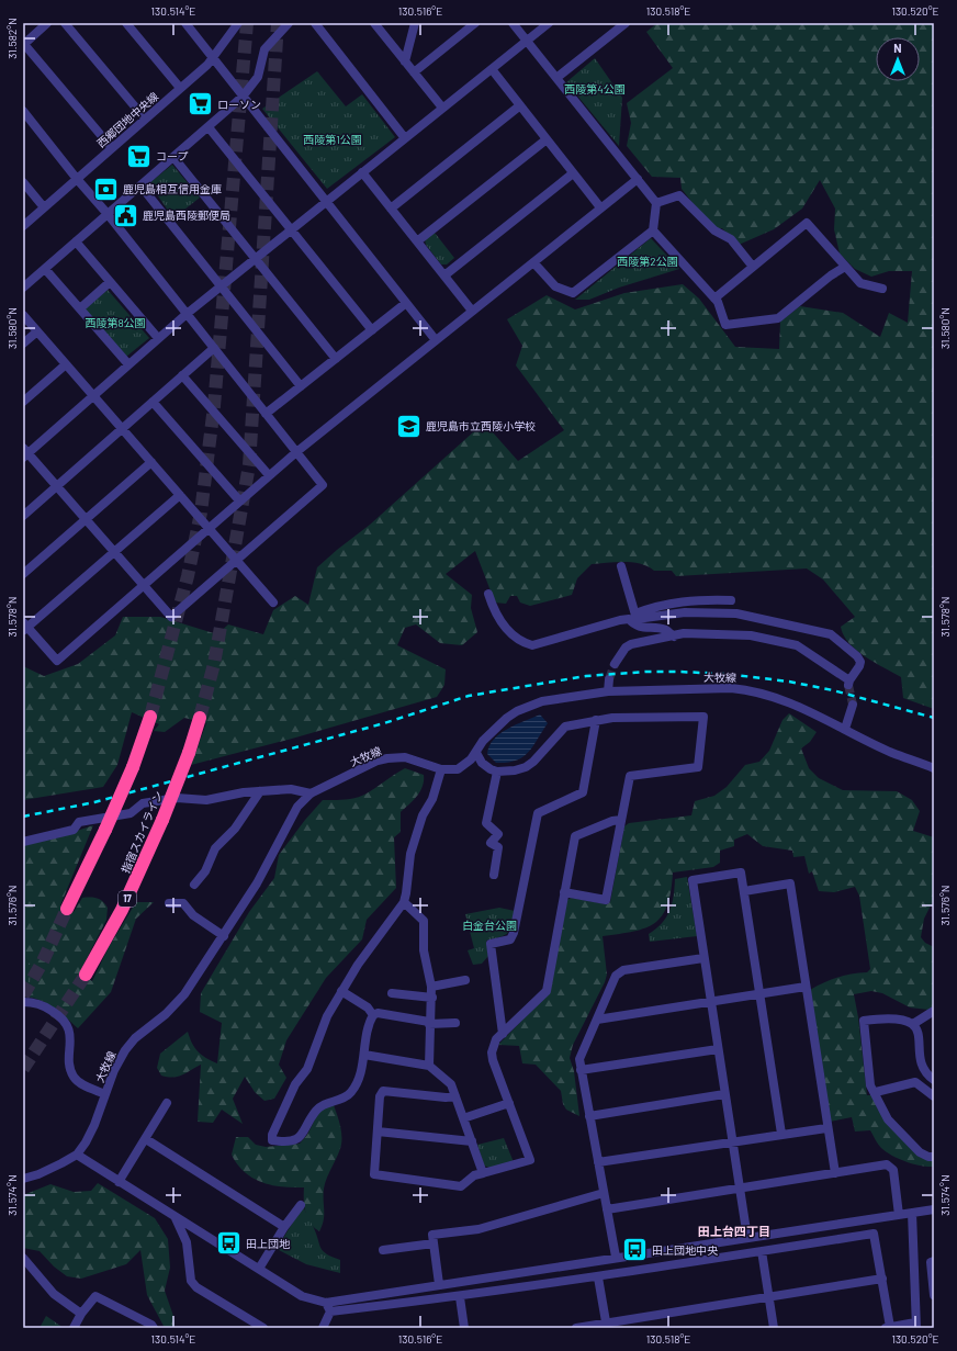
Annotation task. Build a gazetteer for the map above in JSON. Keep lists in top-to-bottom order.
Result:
{
  "streets": {
    "highway": ["指宿スカイライン", "17"],
    "street": ["西郷団地中央線", "大牧線"]
  },
  "districts": ["田上台四丁目"],
  "parks": [
    "西陵第4公園",
    "西陵第1公園",
    "西陵第2公園",
    "西陵第8公園",
    "白金台公園"
  ],
  "places": {
    "supermarket": ["ローソン", "コープ"],
    "bank": ["鹿児島相互信用金庫"],
    "public building": ["鹿児島西陵郵便局"],
    "school or university": ["鹿児島市立西陵小学校"],
    "bus stop": ["田上団地", "田上団地中央"]
  },
  "north": "top",
  "coordinates": [
    "130.514°E",
    "130.516°E",
    "130.518°E",
    "130.520°E",
    "31.582°N",
    "31.580°N",
    "31.578°N",
    "31.576°N",
    "31.574°N"
  ]
}
